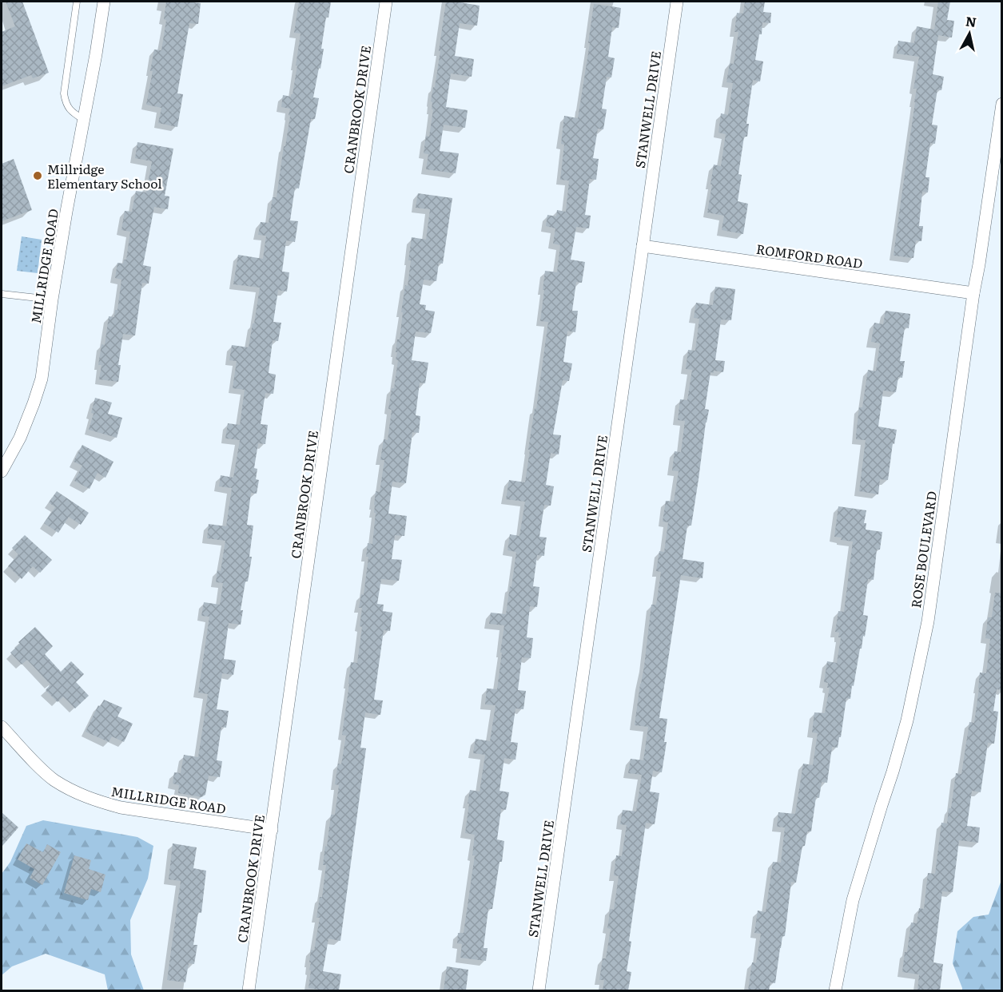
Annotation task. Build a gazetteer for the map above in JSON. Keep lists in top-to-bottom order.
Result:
{
  "streets": {
    "street": [
      "CRANBROOK DRIVE",
      "STANWELL DRIVE",
      "ROMFORD ROAD",
      "MILLRIDGE ROAD",
      "ROSE BOULEVARD"
    ]
  },
  "crossings": [
    ["CRANBROOK DRIVE", "MILLRIDGE ROAD"],
    ["STANWELL DRIVE", "ROMFORD ROAD"],
    ["ROMFORD ROAD", "ROSE BOULEVARD"]
  ],
  "places": ["Millridge Elementary School"],
  "north": "top"
}
